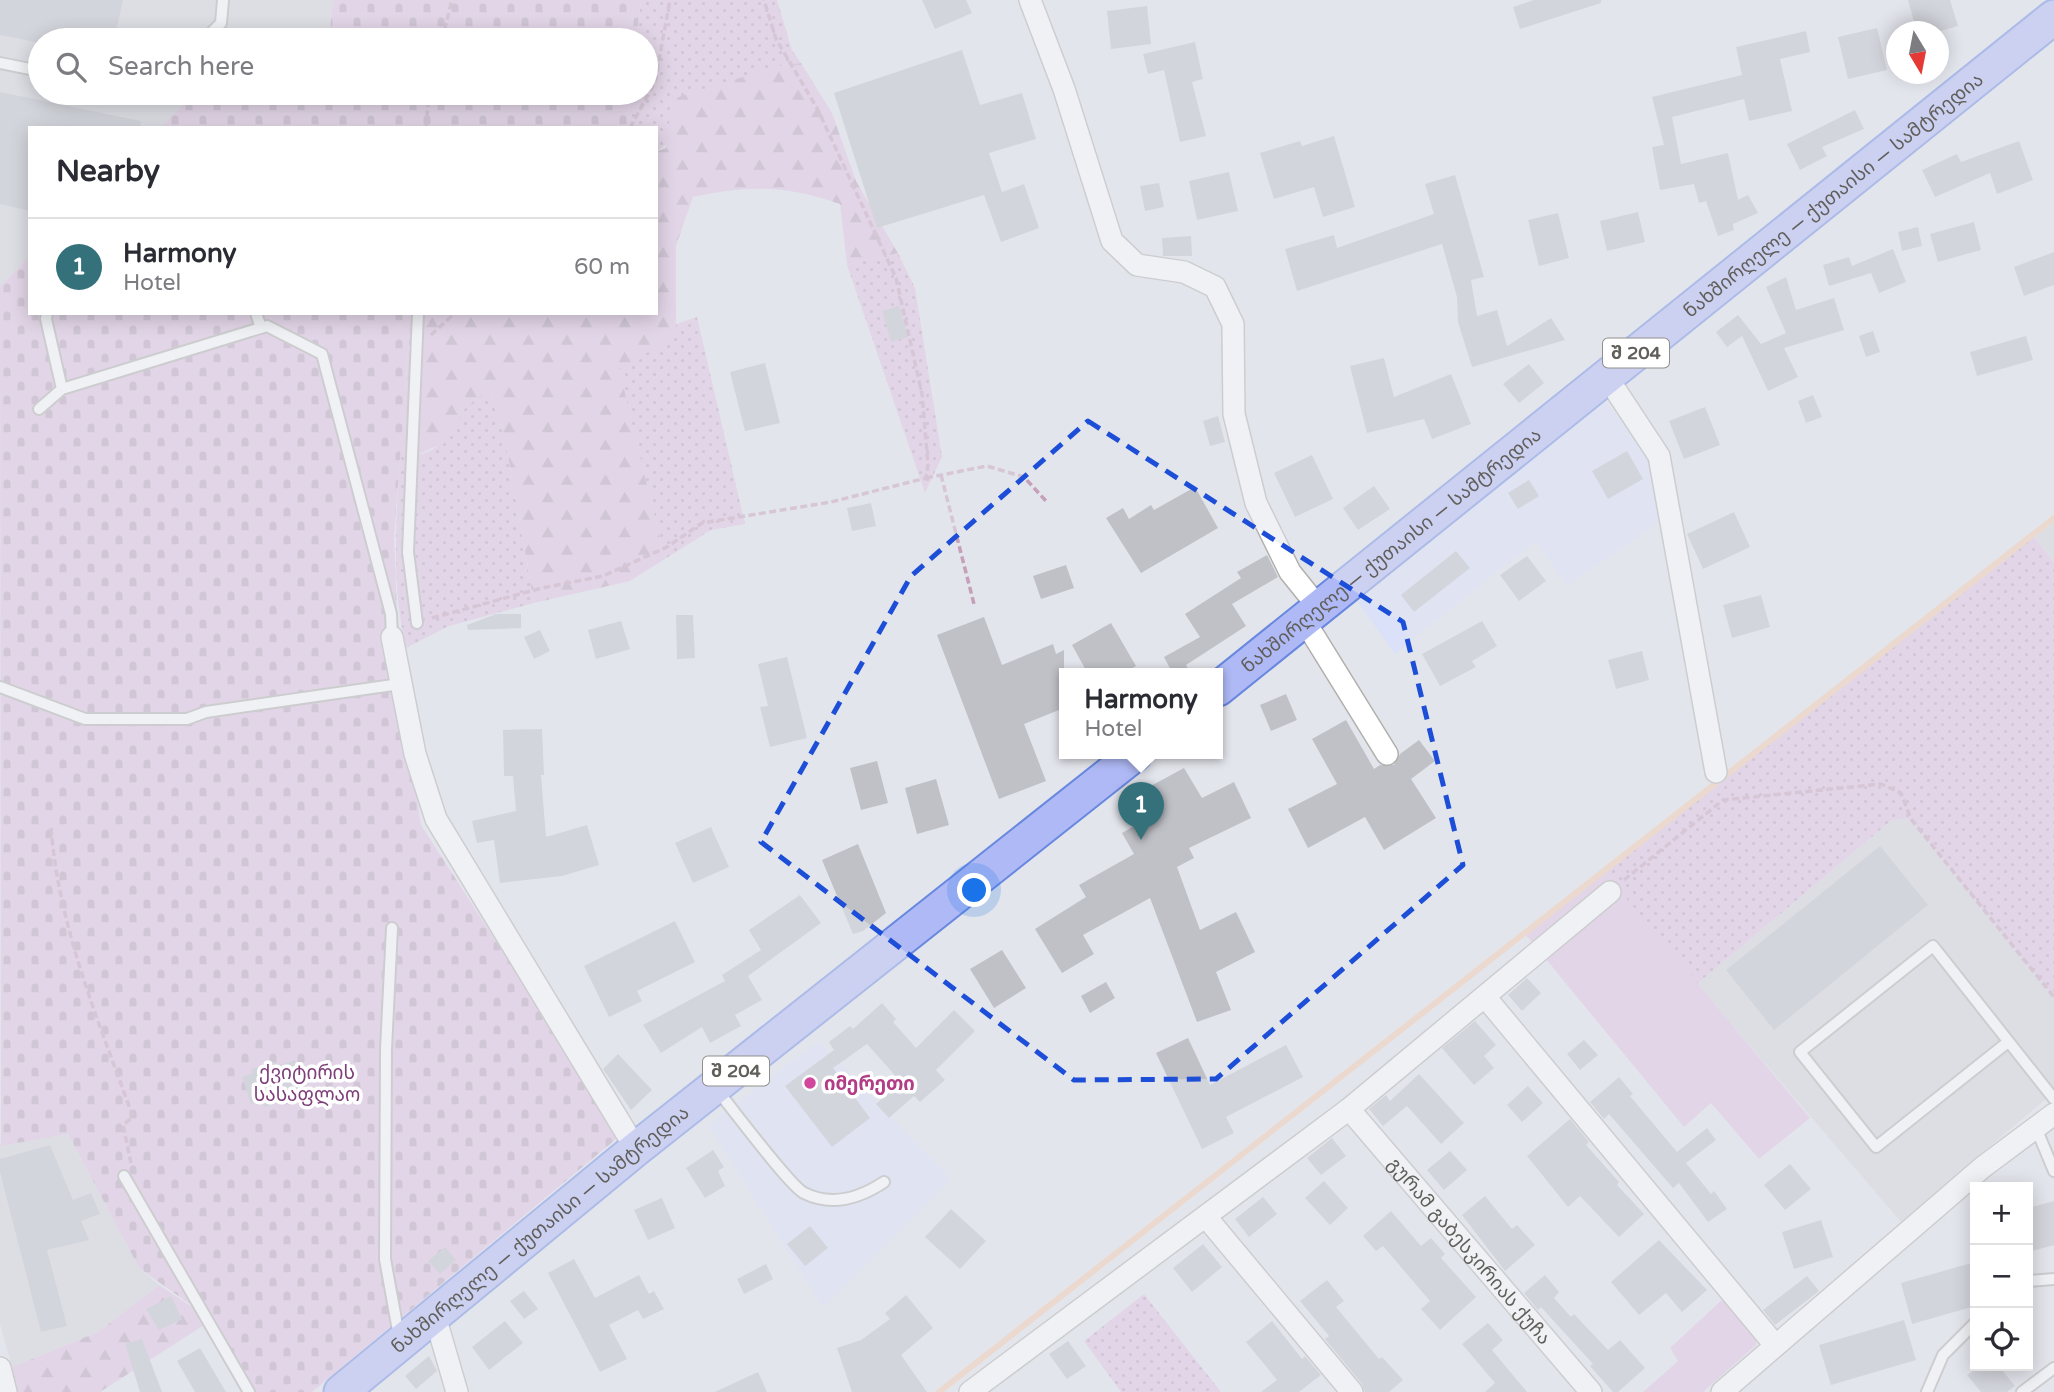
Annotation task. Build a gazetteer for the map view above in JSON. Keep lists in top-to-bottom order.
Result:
{
  "streets": {
    "main road": ["ნახშირღელე — ქუთაისი — სამტრედია", "შ 204"],
    "street": ["გურამ გაბესკირიას ქუჩა"]
  },
  "parks": ["ქვიტირის სასაფლაო"],
  "places": ["იმერეთი"],
  "north": "bottom",
  "page": {
    "search": "Search here",
    "heading": "Nearby",
    "list": [
      {
        "mark": "1",
        "name": "Harmony",
        "note": "Hotel",
        "value": "60 m"
      }
    ],
    "popup": ["Harmony", "Hotel"],
    "pins": "1",
    "map_buttons": ["+", "−"]
  }
}
